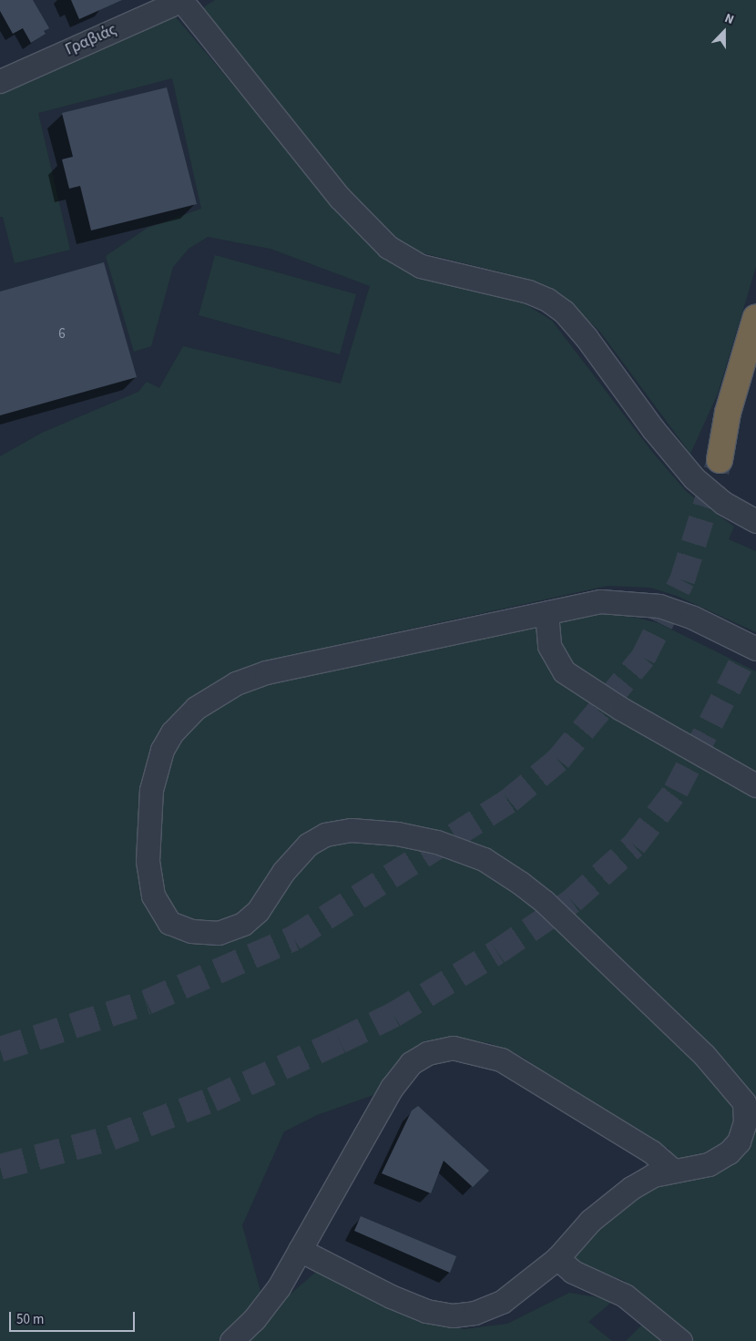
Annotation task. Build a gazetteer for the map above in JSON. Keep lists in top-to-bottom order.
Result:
{
  "streets": {
    "street": ["Γραβιάς"]
  },
  "house_numbers": ["6"],
  "scale_bar": "50 m",
  "north": "top"
}
